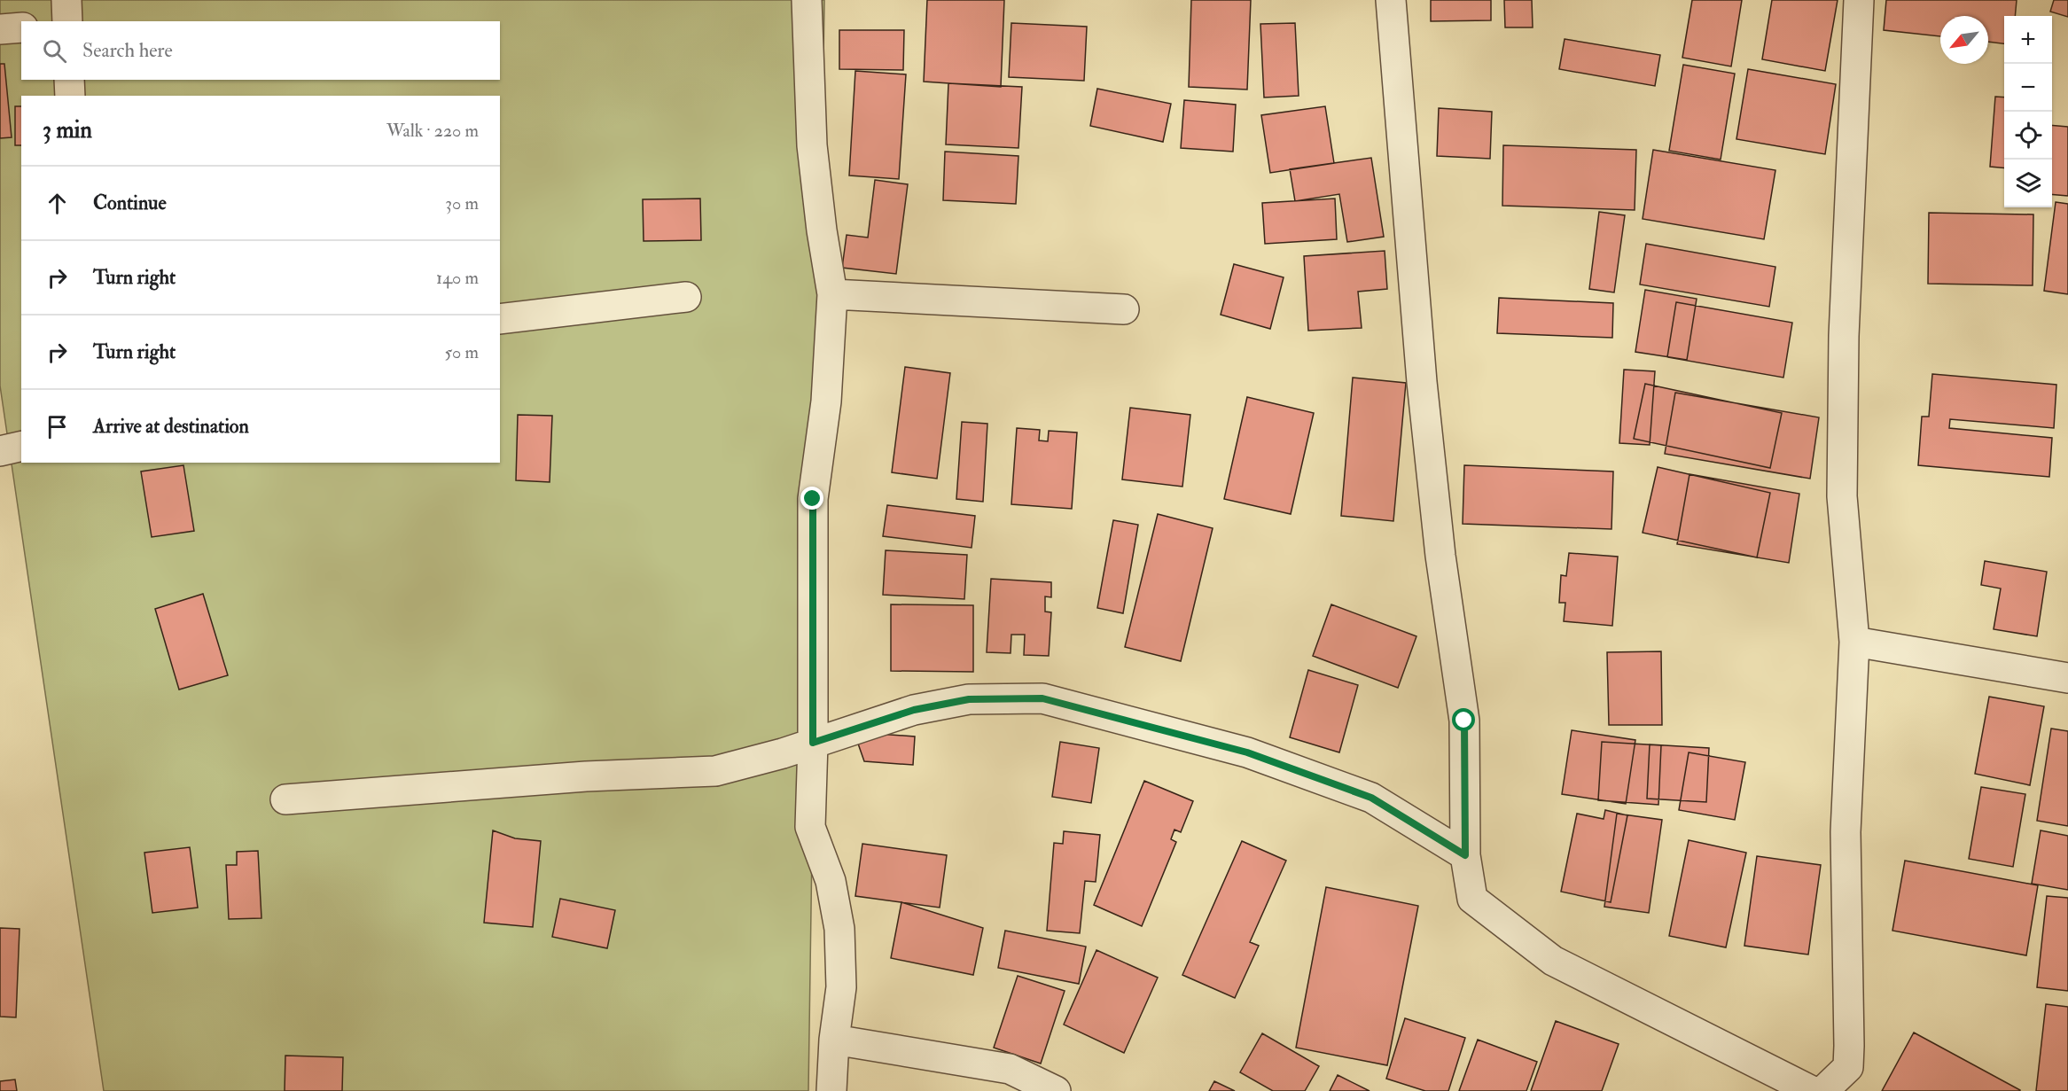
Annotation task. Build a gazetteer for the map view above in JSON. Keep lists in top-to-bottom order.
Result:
{
  "north": "bottom left",
  "page": {
    "map_buttons": ["+", "−"],
    "search": "Search here",
    "heading": ["3 min", "Walk · 220 m"],
    "list": [
      ["Continue", "30 m"],
      ["Turn right", "140 m"],
      ["Turn right", "50 m"],
      "Arrive at destination"
    ]
  }
}
